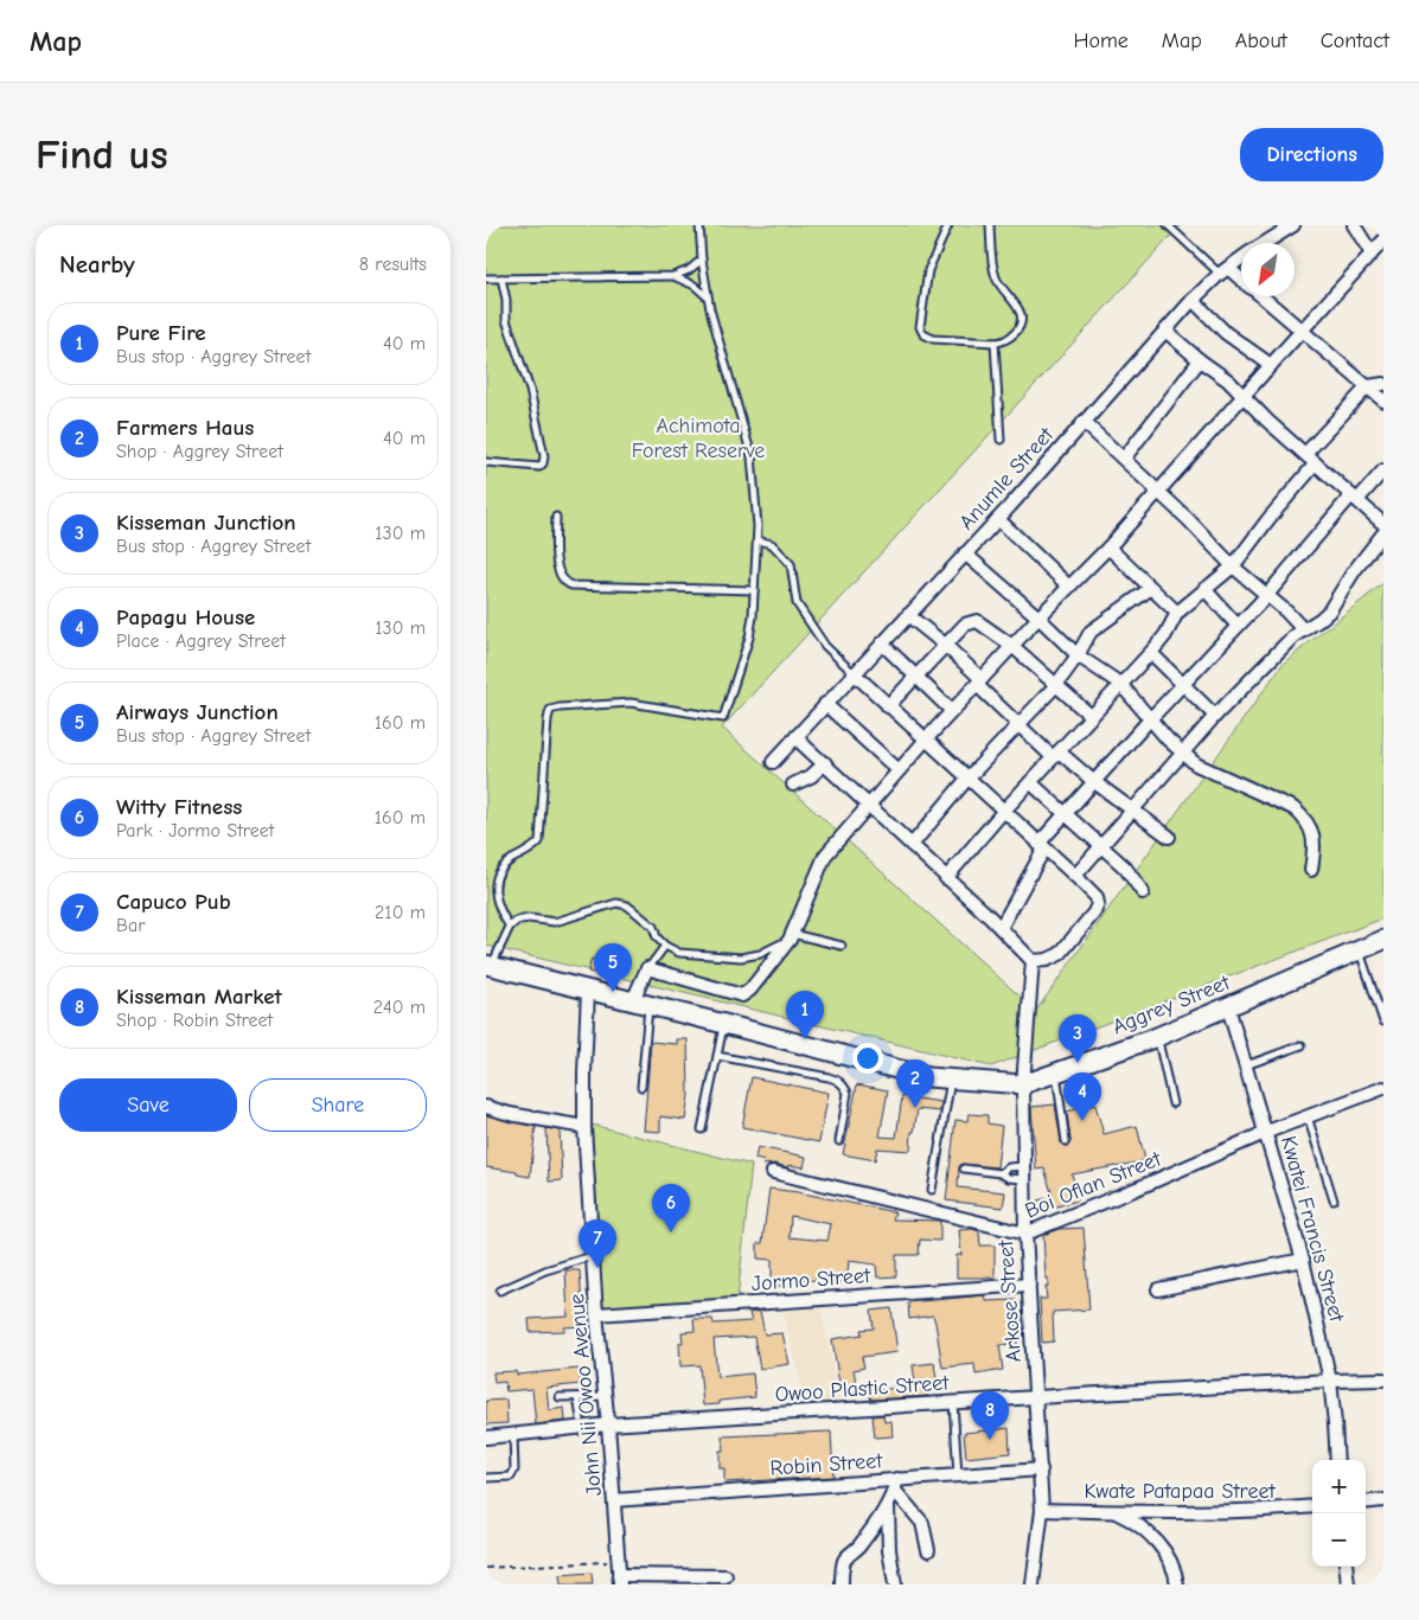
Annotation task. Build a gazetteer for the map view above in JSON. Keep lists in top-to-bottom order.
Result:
{
  "streets": {
    "main road": ["Aggrey Street"],
    "street": [
      "Anumle Street",
      "Boi Oflan Street",
      "Kwatei Francis Street",
      "Jormo Street",
      "Arkose Street",
      "Owoo Plastic Street",
      "John Nii Owoo Avenue",
      "Robin Street",
      "Kwate Patapaa Street"
    ]
  },
  "crossings": [
    ["Aggrey Street", "Kwatei Francis Street"],
    ["Aggrey Street", "Arkose Street"],
    ["Aggrey Street", "John Nii Owoo Avenue"],
    ["Boi Oflan Street", "Kwatei Francis Street"],
    ["Boi Oflan Street", "Arkose Street"],
    ["Kwatei Francis Street", "Owoo Plastic Street"],
    ["Jormo Street", "Arkose Street"],
    ["Jormo Street", "John Nii Owoo Avenue"],
    ["Arkose Street", "Owoo Plastic Street"],
    ["Arkose Street", "Robin Street"],
    ["Arkose Street", "Kwate Patapaa Street"],
    ["Owoo Plastic Street", "John Nii Owoo Avenue"],
    ["John Nii Owoo Avenue", "Robin Street"]
  ],
  "parks": ["Achimota Forest Reserve"],
  "north": "bottom left",
  "page": {
    "header": "Map",
    "nav": [
      "Home",
      "Map",
      "About",
      "Contact"
    ],
    "buttons": [
      "Directions",
      ["Save", "Share"]
    ],
    "title": "Find us",
    "heading": ["Nearby", "8 results"],
    "list": [
      {
        "mark": "1",
        "name": "Pure Fire",
        "note": "Bus stop · Aggrey Street",
        "value": "40 m"
      },
      {
        "mark": "2",
        "name": "Farmers Haus",
        "note": "Shop · Aggrey Street",
        "value": "40 m"
      },
      {
        "mark": "3",
        "name": "Kisseman Junction",
        "note": "Bus stop · Aggrey Street",
        "value": "130 m"
      },
      {
        "mark": "4",
        "name": "Papagu House",
        "note": "Place · Aggrey Street",
        "value": "130 m"
      },
      {
        "mark": "5",
        "name": "Airways Junction",
        "note": "Bus stop · Aggrey Street",
        "value": "160 m"
      },
      {
        "mark": "6",
        "name": "Witty Fitness",
        "note": "Park · Jormo Street",
        "value": "160 m"
      },
      {
        "mark": "7",
        "name": "Capuco Pub",
        "note": "Bar",
        "value": "210 m"
      },
      {
        "mark": "8",
        "name": "Kisseman Market",
        "note": "Shop · Robin Street",
        "value": "240 m"
      }
    ],
    "pins": [
      "5",
      "1",
      "3",
      "2",
      "4",
      "6",
      "7",
      "8"
    ],
    "map_buttons": ["+", "−"]
  }
}
